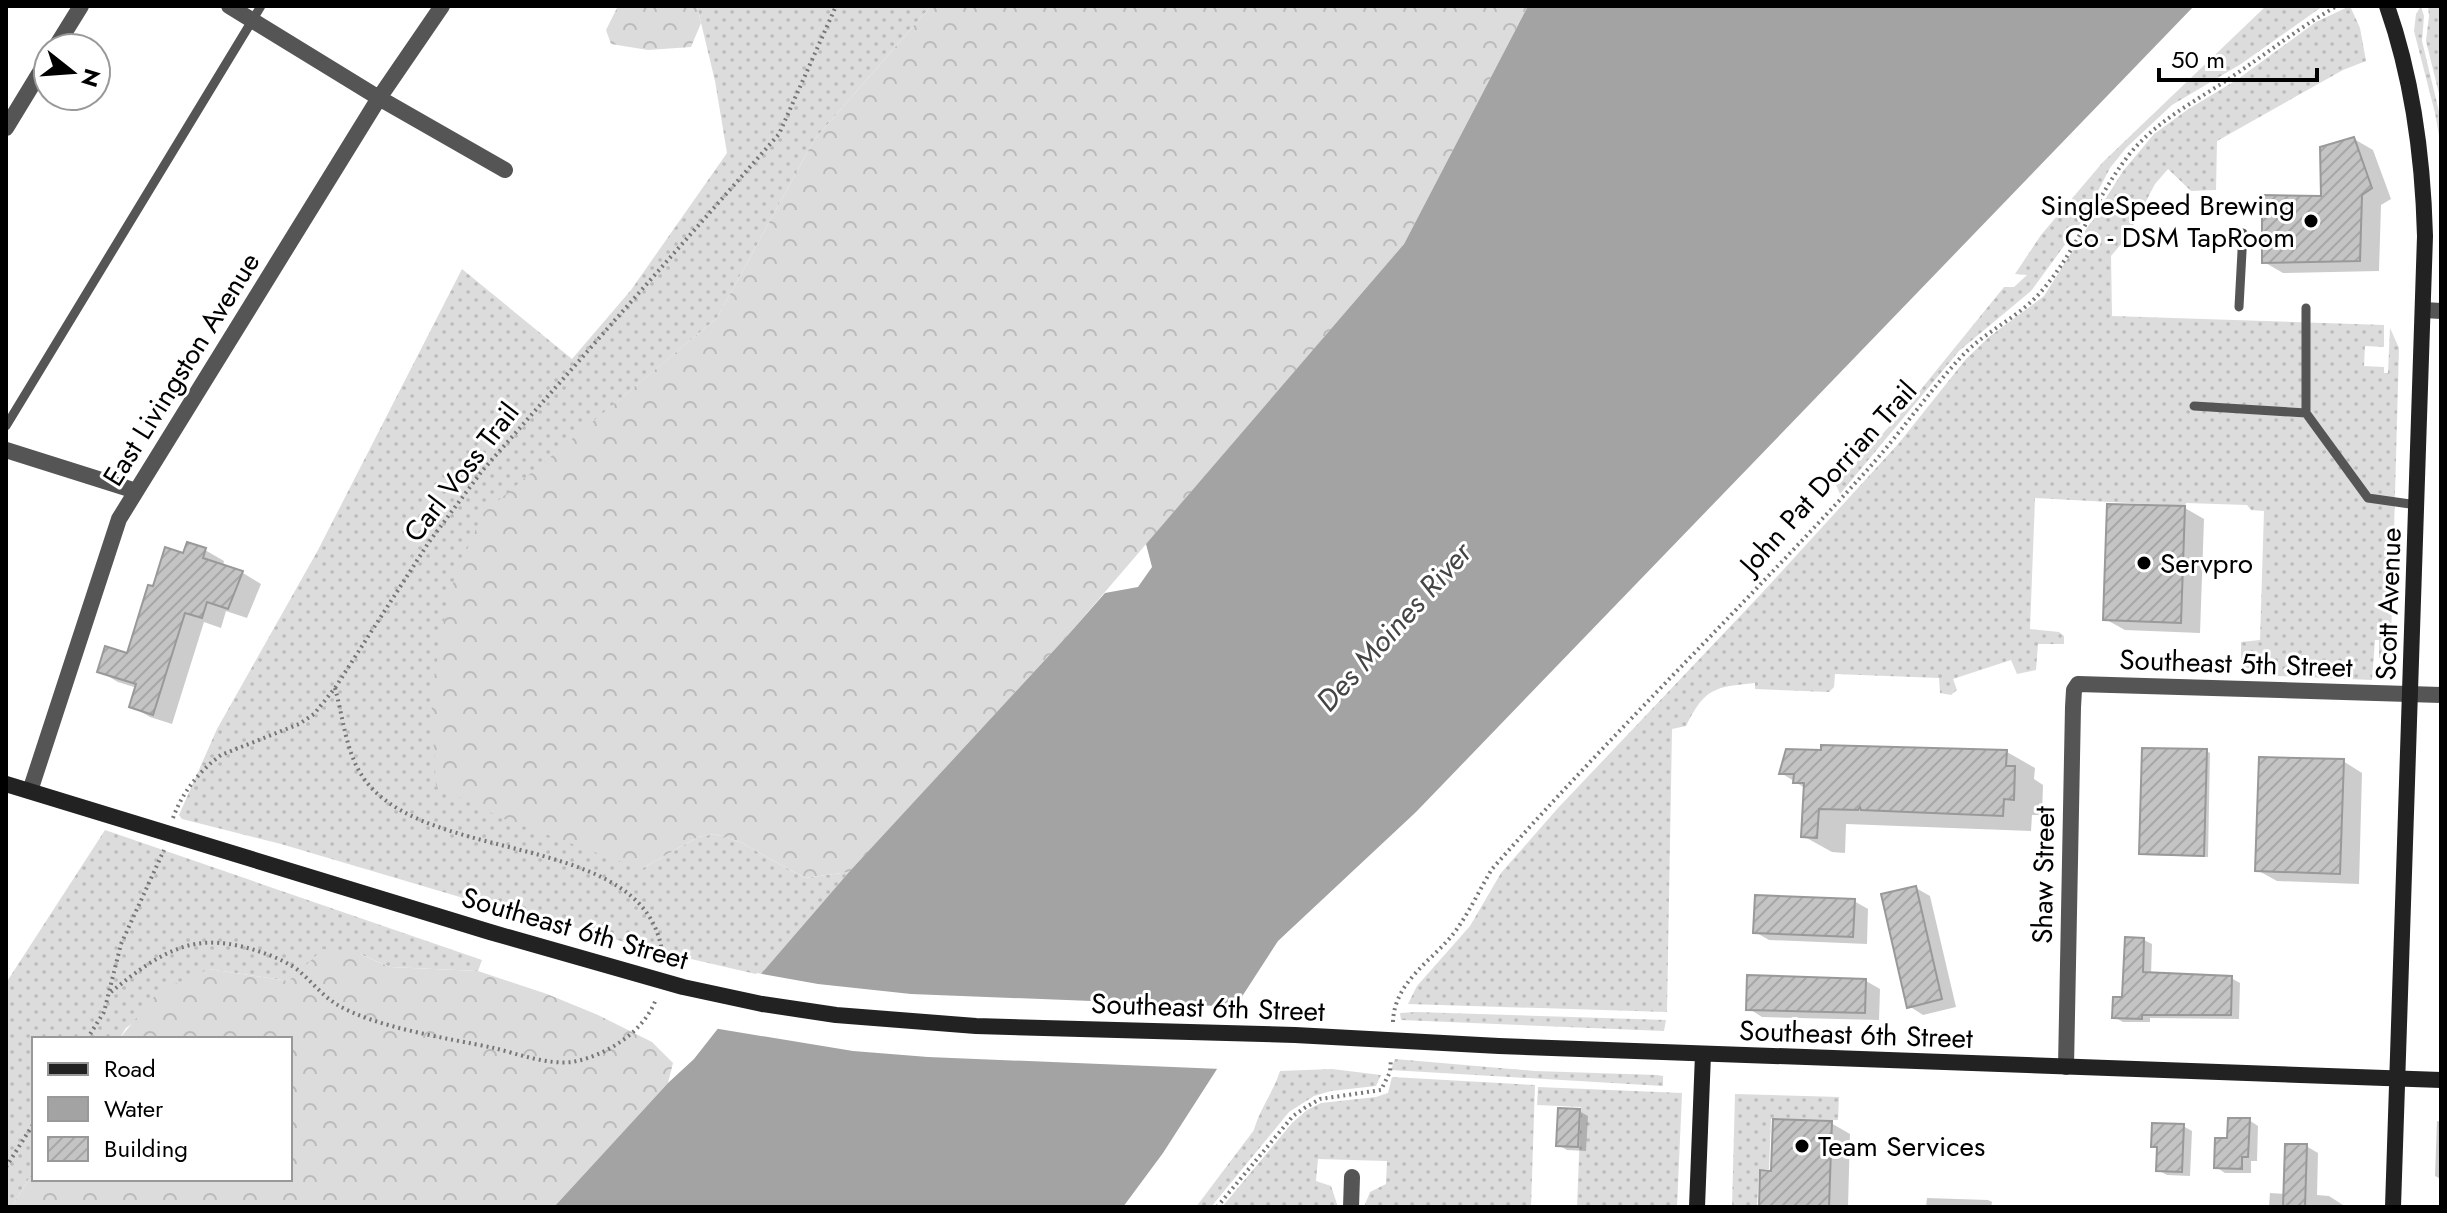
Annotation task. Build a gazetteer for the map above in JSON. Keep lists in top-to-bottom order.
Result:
{
  "streets": {
    "main road": ["Scott Avenue", "Southeast 6th Street"],
    "street": ["East Livingston Avenue", "Southeast 5th Street", "Shaw Street"],
    "path": ["Carl Voss Trail", "John Pat Dorrian Trail"]
  },
  "crossings": [
    ["East Livingston Avenue", "Southeast 6th Street"],
    ["Scott Avenue", "Southeast 5th Street"],
    ["Scott Avenue", "Southeast 6th Street"],
    ["Southeast 5th Street", "Shaw Street"],
    ["Shaw Street", "Southeast 6th Street"]
  ],
  "water": ["Des Moines River"],
  "places": ["SingleSpeed Brewing Co - DSM TapRoom", "Servpro", "Team Services"],
  "legend": ["Road", "Water", "Building"],
  "scale_bar": "50 m",
  "north": "right"
}
